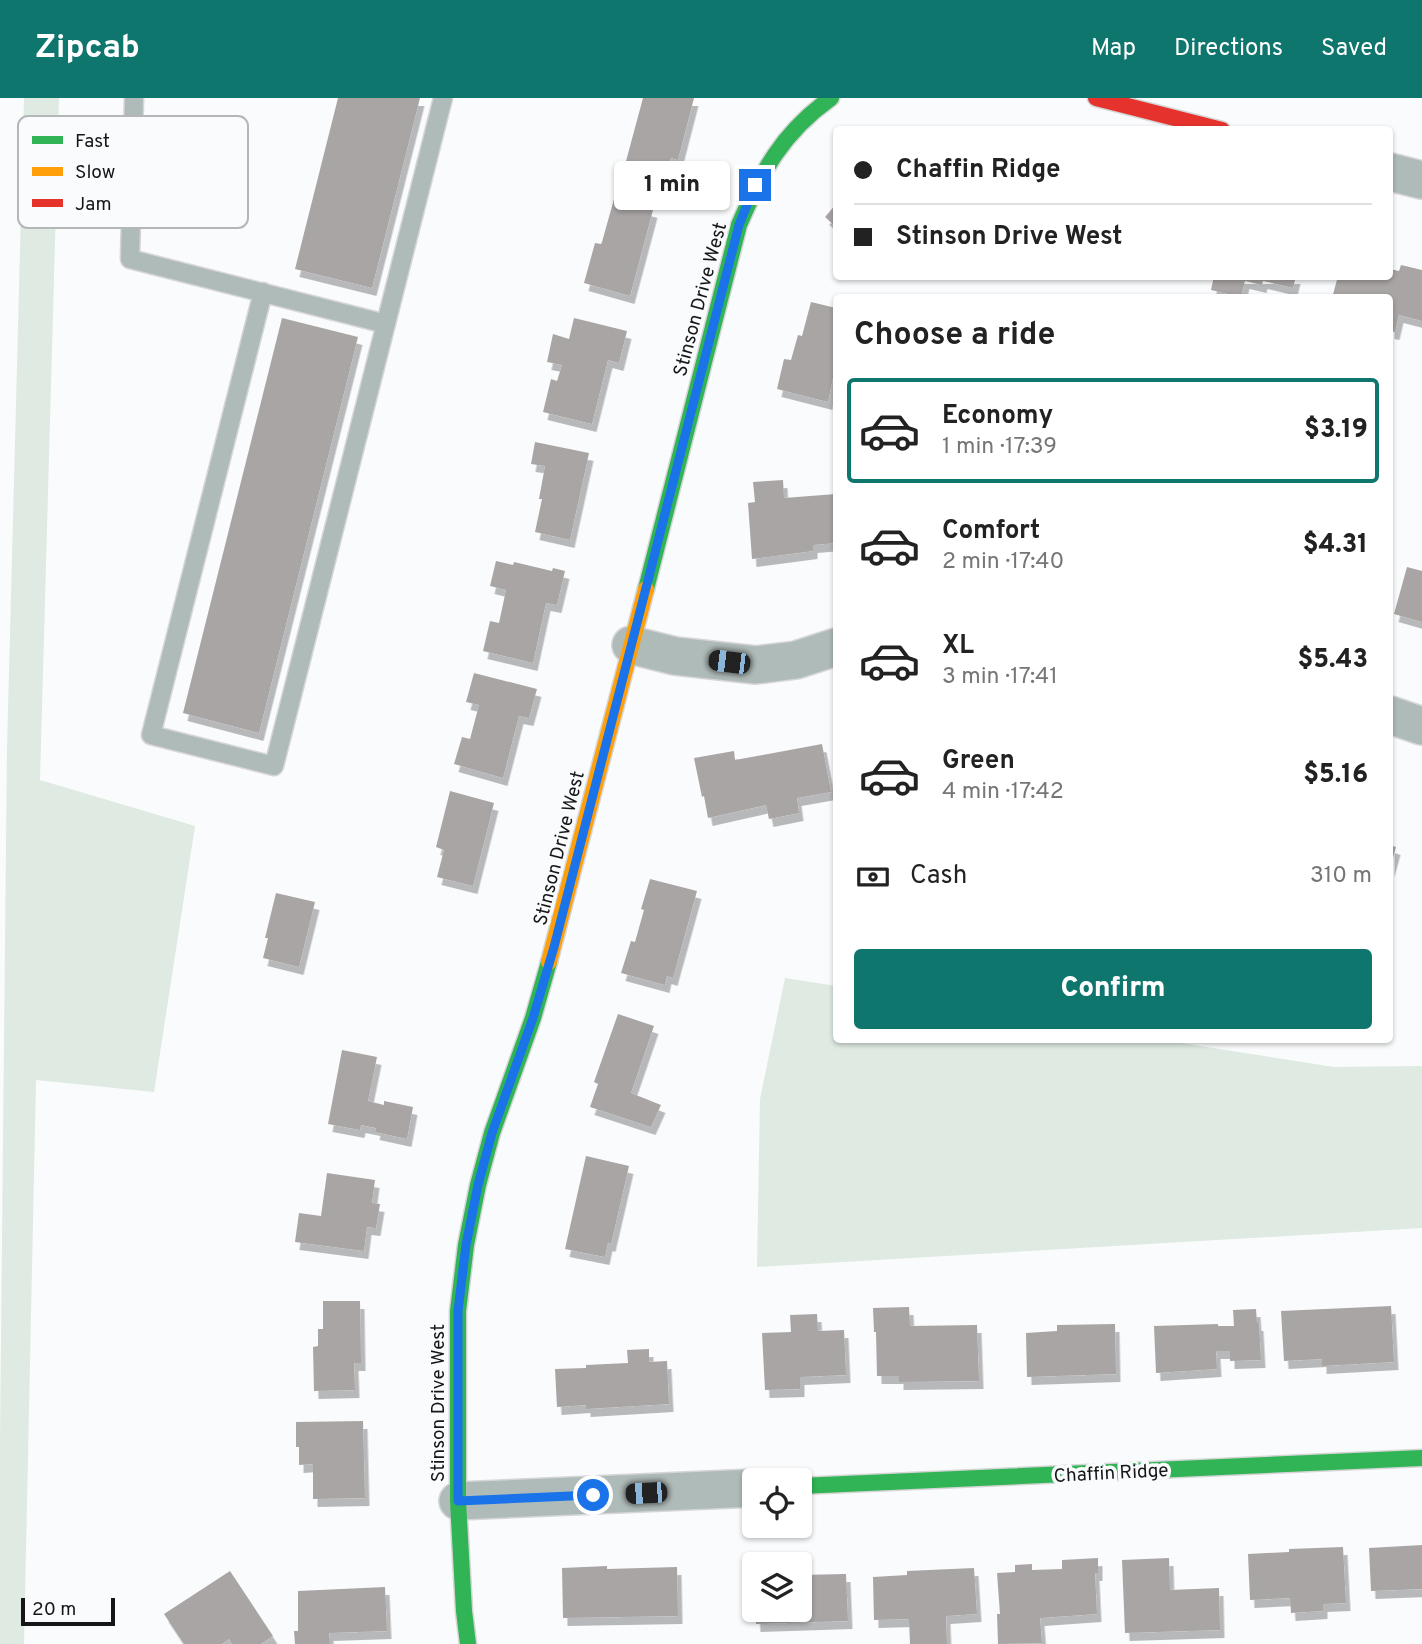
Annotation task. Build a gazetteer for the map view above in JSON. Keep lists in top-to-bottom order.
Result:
{
  "streets": {
    "street": ["Stinson Drive West", "Chaffin Ridge"]
  },
  "legend": ["Fast", "Slow", "Jam"],
  "scale_bar": "20 m",
  "page": {
    "header": "Zipcab",
    "nav": ["Map", "Directions", "Saved"],
    "banner": ["Chaffin Ridge", "Stinson Drive West"],
    "bubble": "1 min",
    "heading": "Choose a ride",
    "list": [
      {
        "name": "Economy",
        "note": "1 min · 17:39",
        "value": "$3.19"
      },
      {
        "name": "Comfort",
        "note": "2 min · 17:40",
        "value": "$4.31"
      },
      {
        "name": "XL",
        "note": "3 min · 17:41",
        "value": "$5.43"
      },
      {
        "name": "Green",
        "note": "4 min · 17:42",
        "value": "$5.16"
      }
    ],
    "pay": ["Cash", "310 m"],
    "buttons": "Confirm",
    "scale": "20 m"
  }
}
